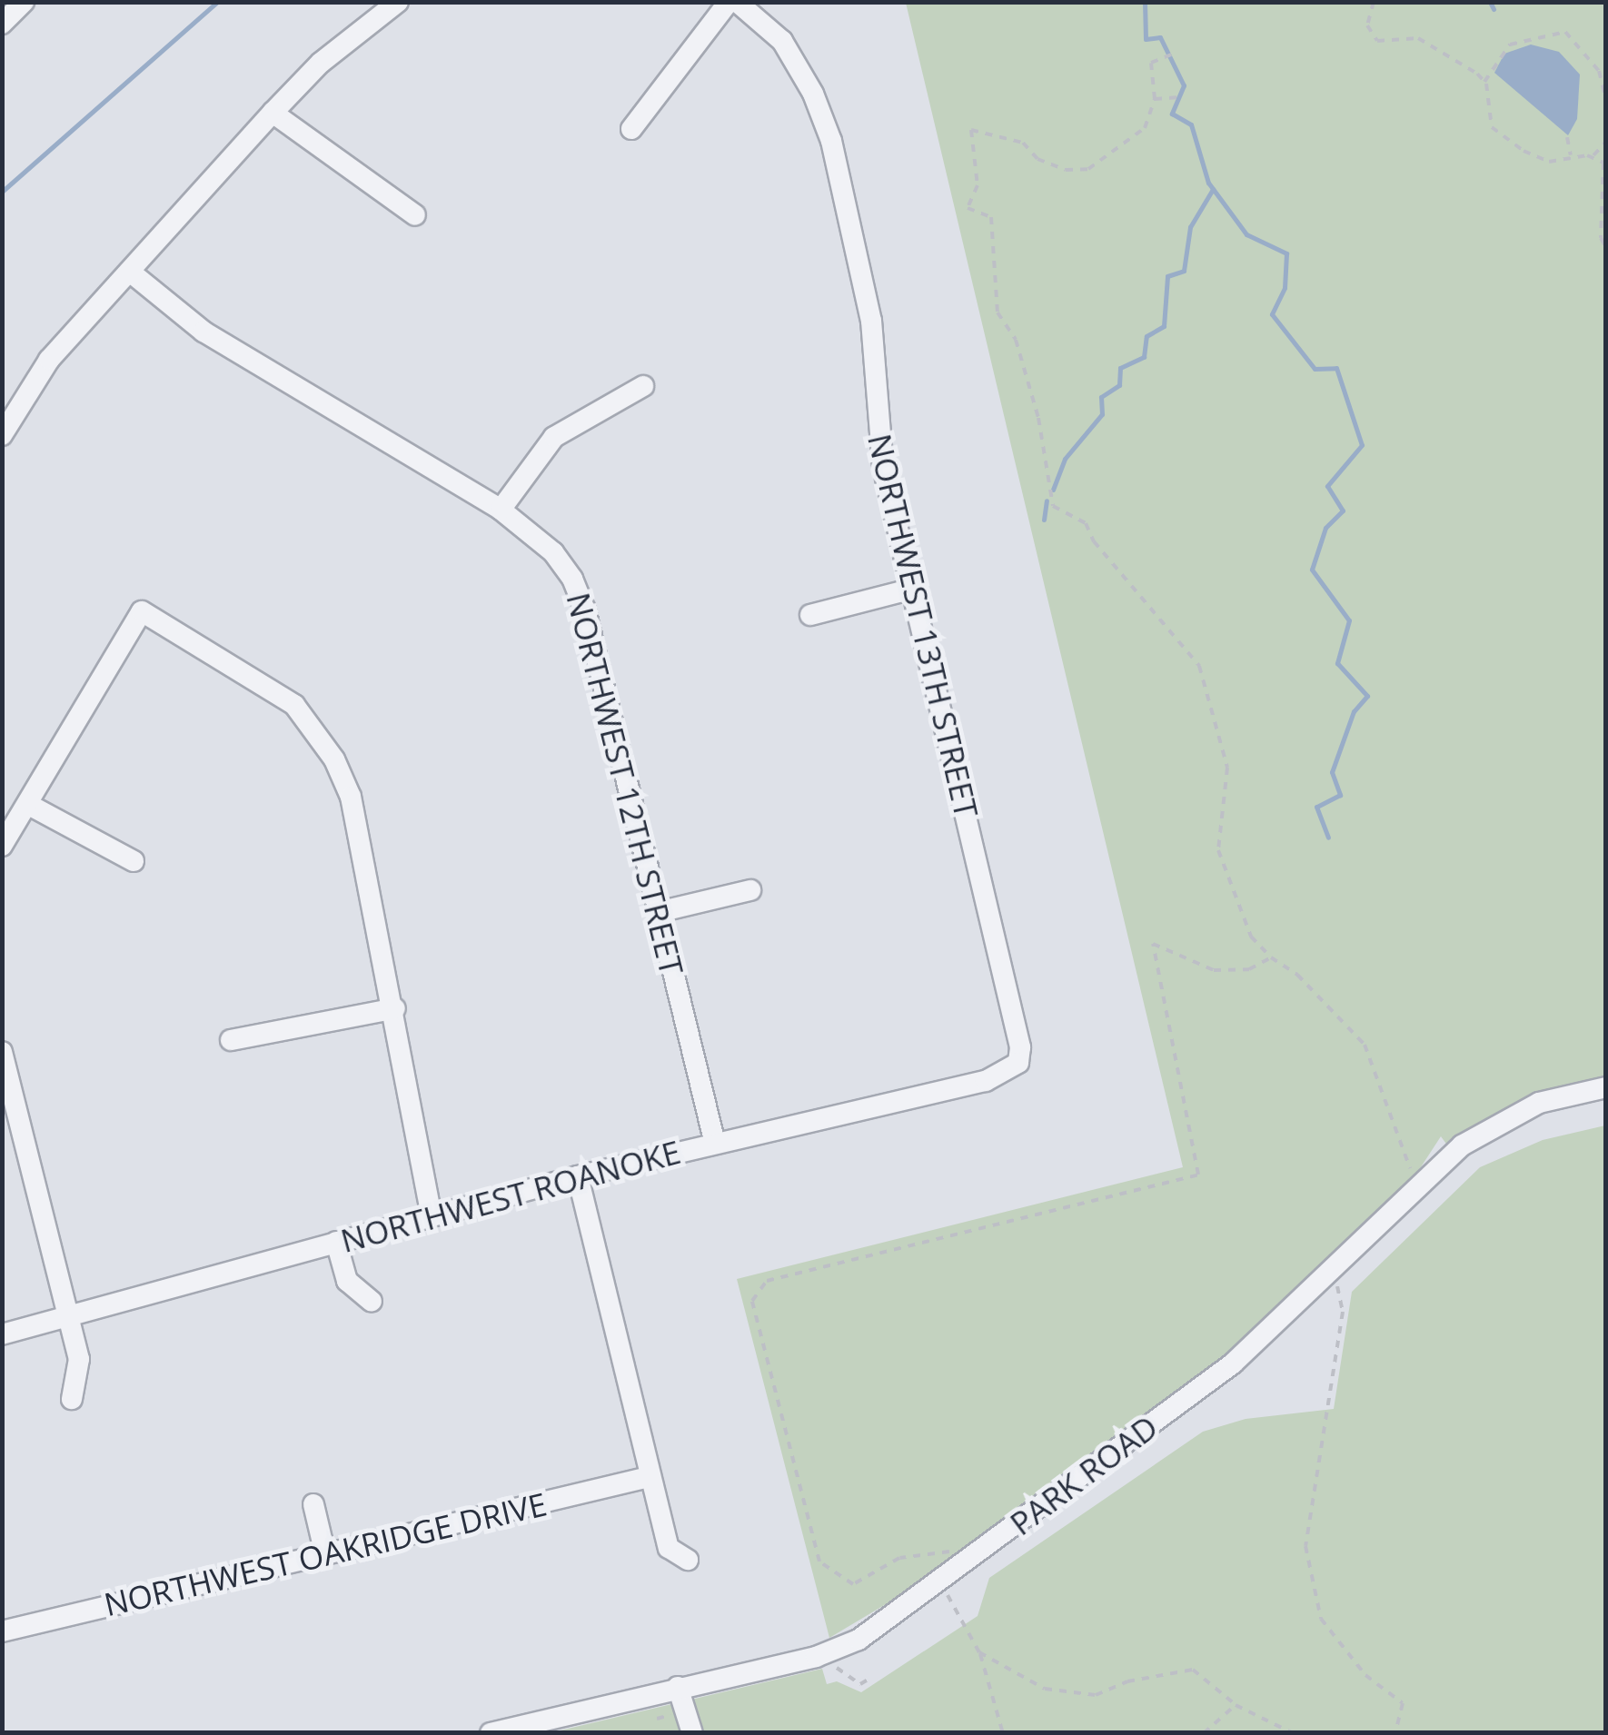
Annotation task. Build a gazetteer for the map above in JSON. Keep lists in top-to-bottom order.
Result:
{
  "streets": {
    "street": [
      "NORTHWEST 13TH STREET",
      "NORTHWEST 12TH STREET",
      "NORTHWEST ROANOKE",
      "PARK ROAD",
      "NORTHWEST OAKRIDGE DRIVE"
    ]
  },
  "crossings": [
    ["NORTHWEST 13TH STREET", "NORTHWEST ROANOKE"],
    ["NORTHWEST 12TH STREET", "NORTHWEST ROANOKE"]
  ]
}
